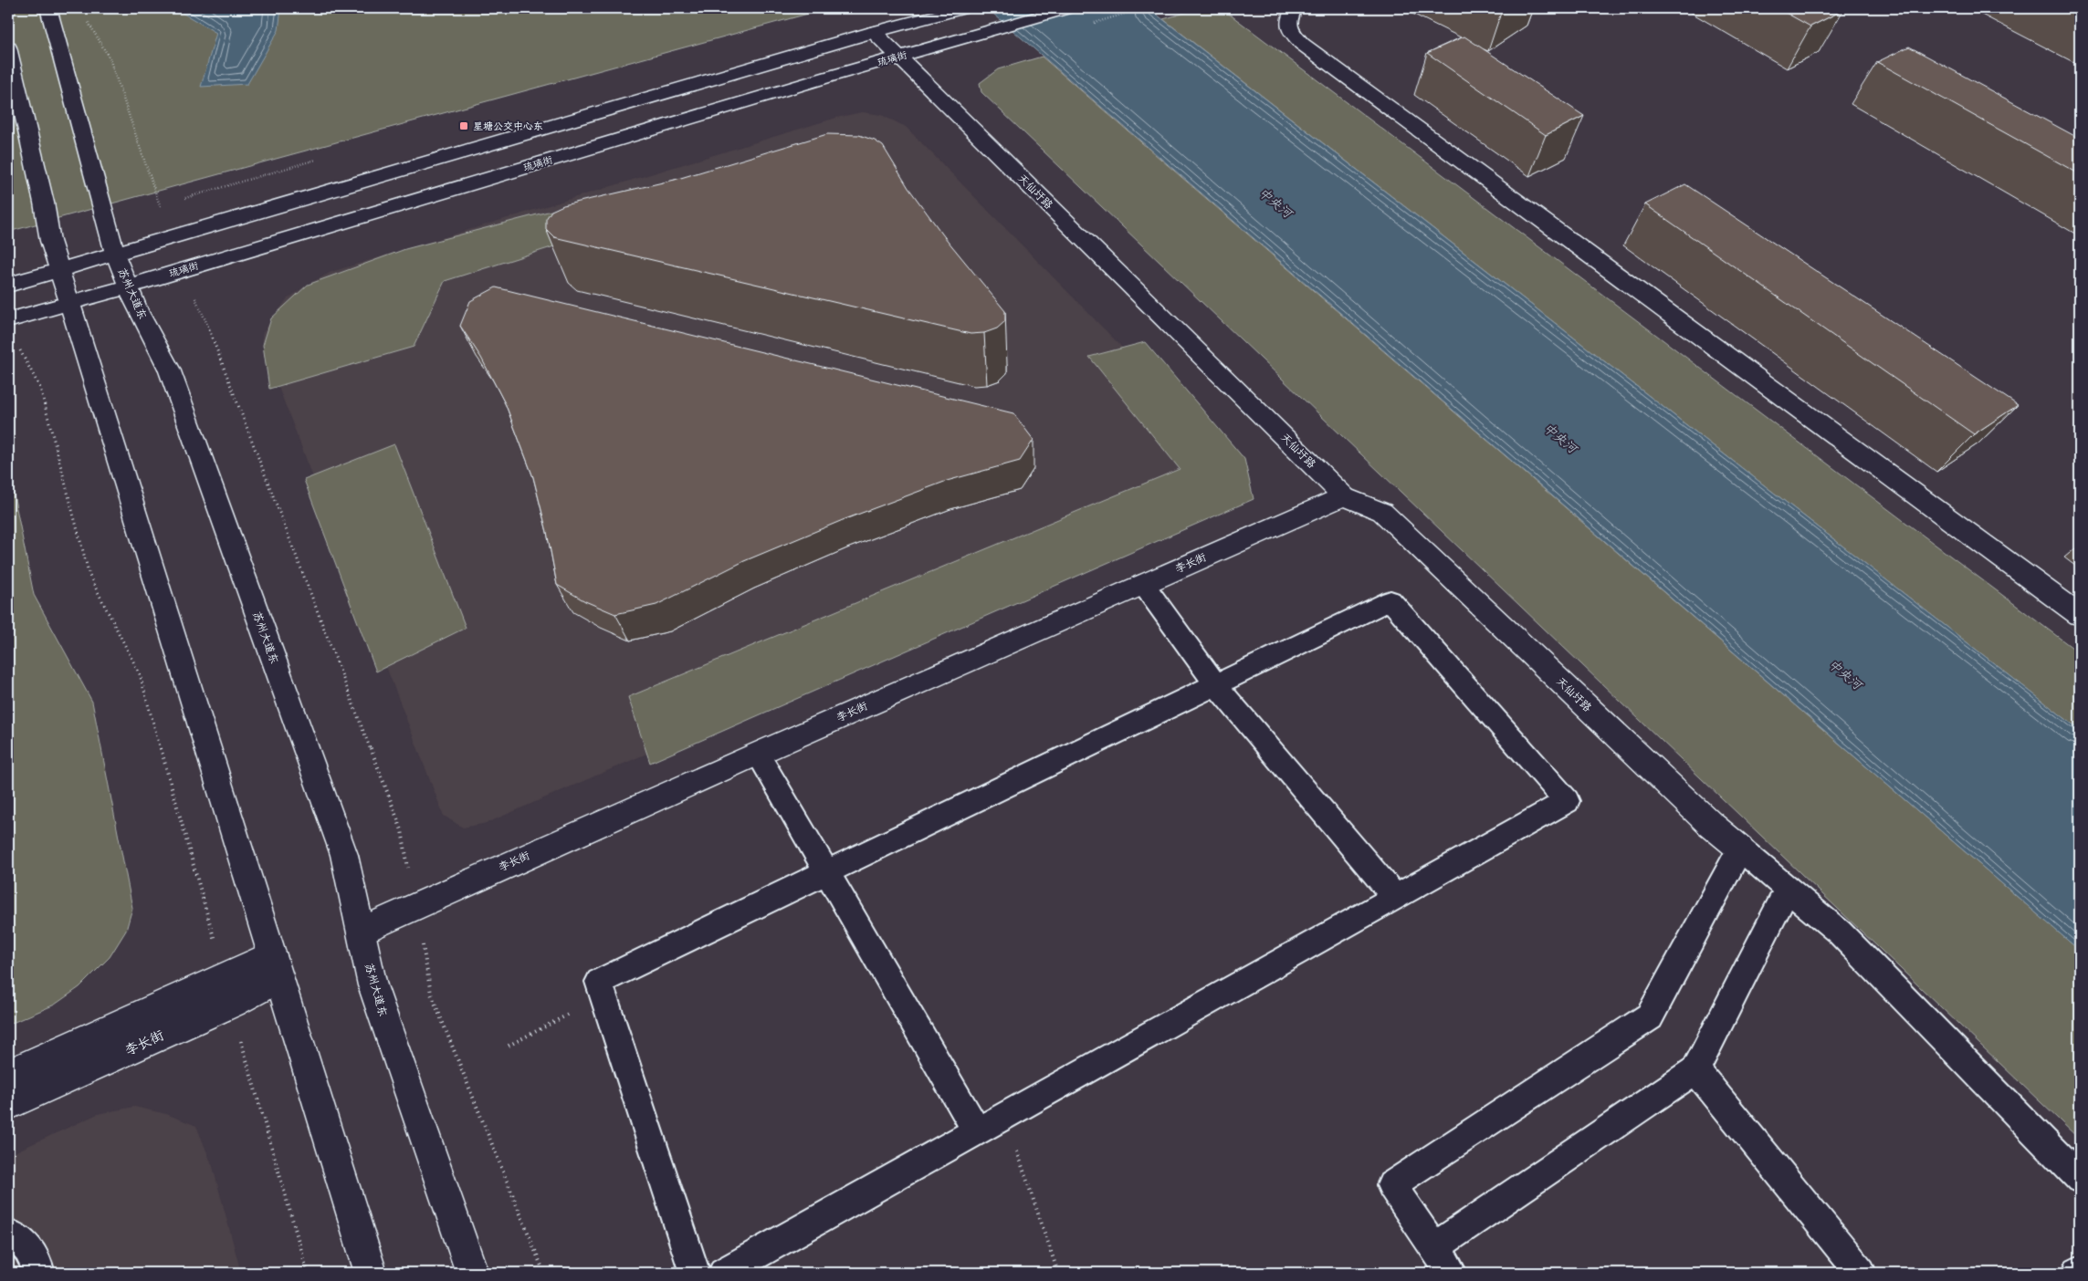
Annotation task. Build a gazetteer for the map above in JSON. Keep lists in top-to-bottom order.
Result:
{
  "streets": {
    "main road": [
      "琉璃街",
      "天仙圩路",
      "苏州大道东",
      "李长街"
    ]
  },
  "crossings": [
    ["琉璃街", "天仙圩路"],
    ["琉璃街", "苏州大道东"],
    ["天仙圩路", "李长街"],
    ["苏州大道东", "李长街"]
  ],
  "water": ["中央河"],
  "places": {
    "transit": ["星塘公交中心东"]
  }
}
